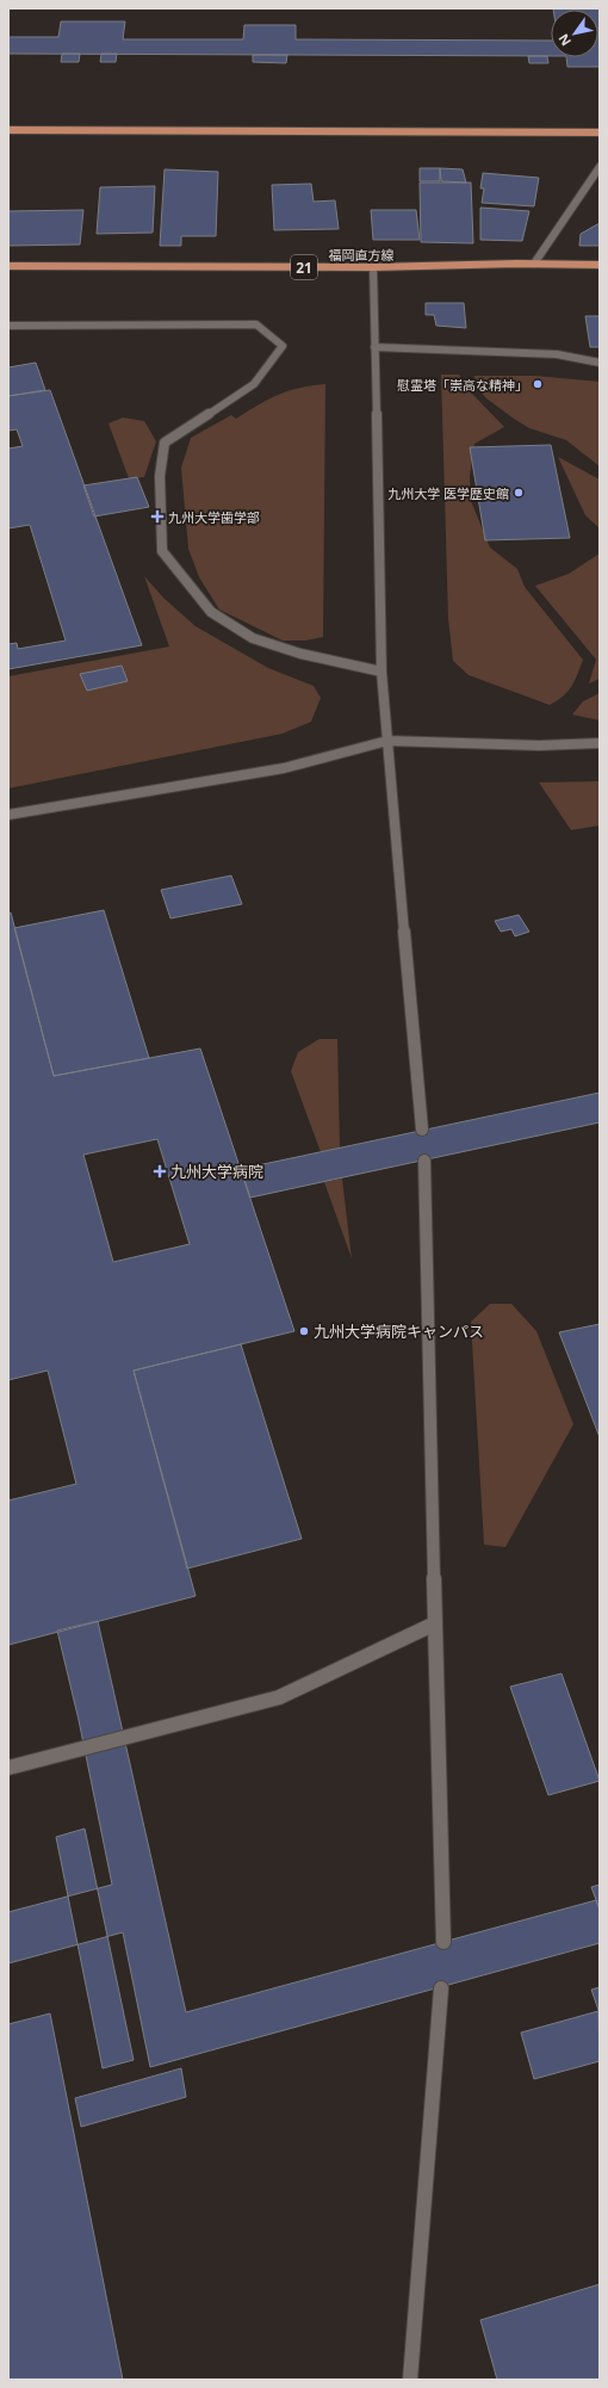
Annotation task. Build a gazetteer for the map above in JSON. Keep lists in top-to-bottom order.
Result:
{
  "streets": {
    "main road": ["福岡直方線", "21"]
  },
  "places": {
    "other": ["慰霊塔「崇高な精神」", "九州大学 医学歴史館", "九州大学病院キャンパス"],
    "health": ["九州大学歯学部", "九州大学病院"]
  },
  "north": "bottom left"
}
